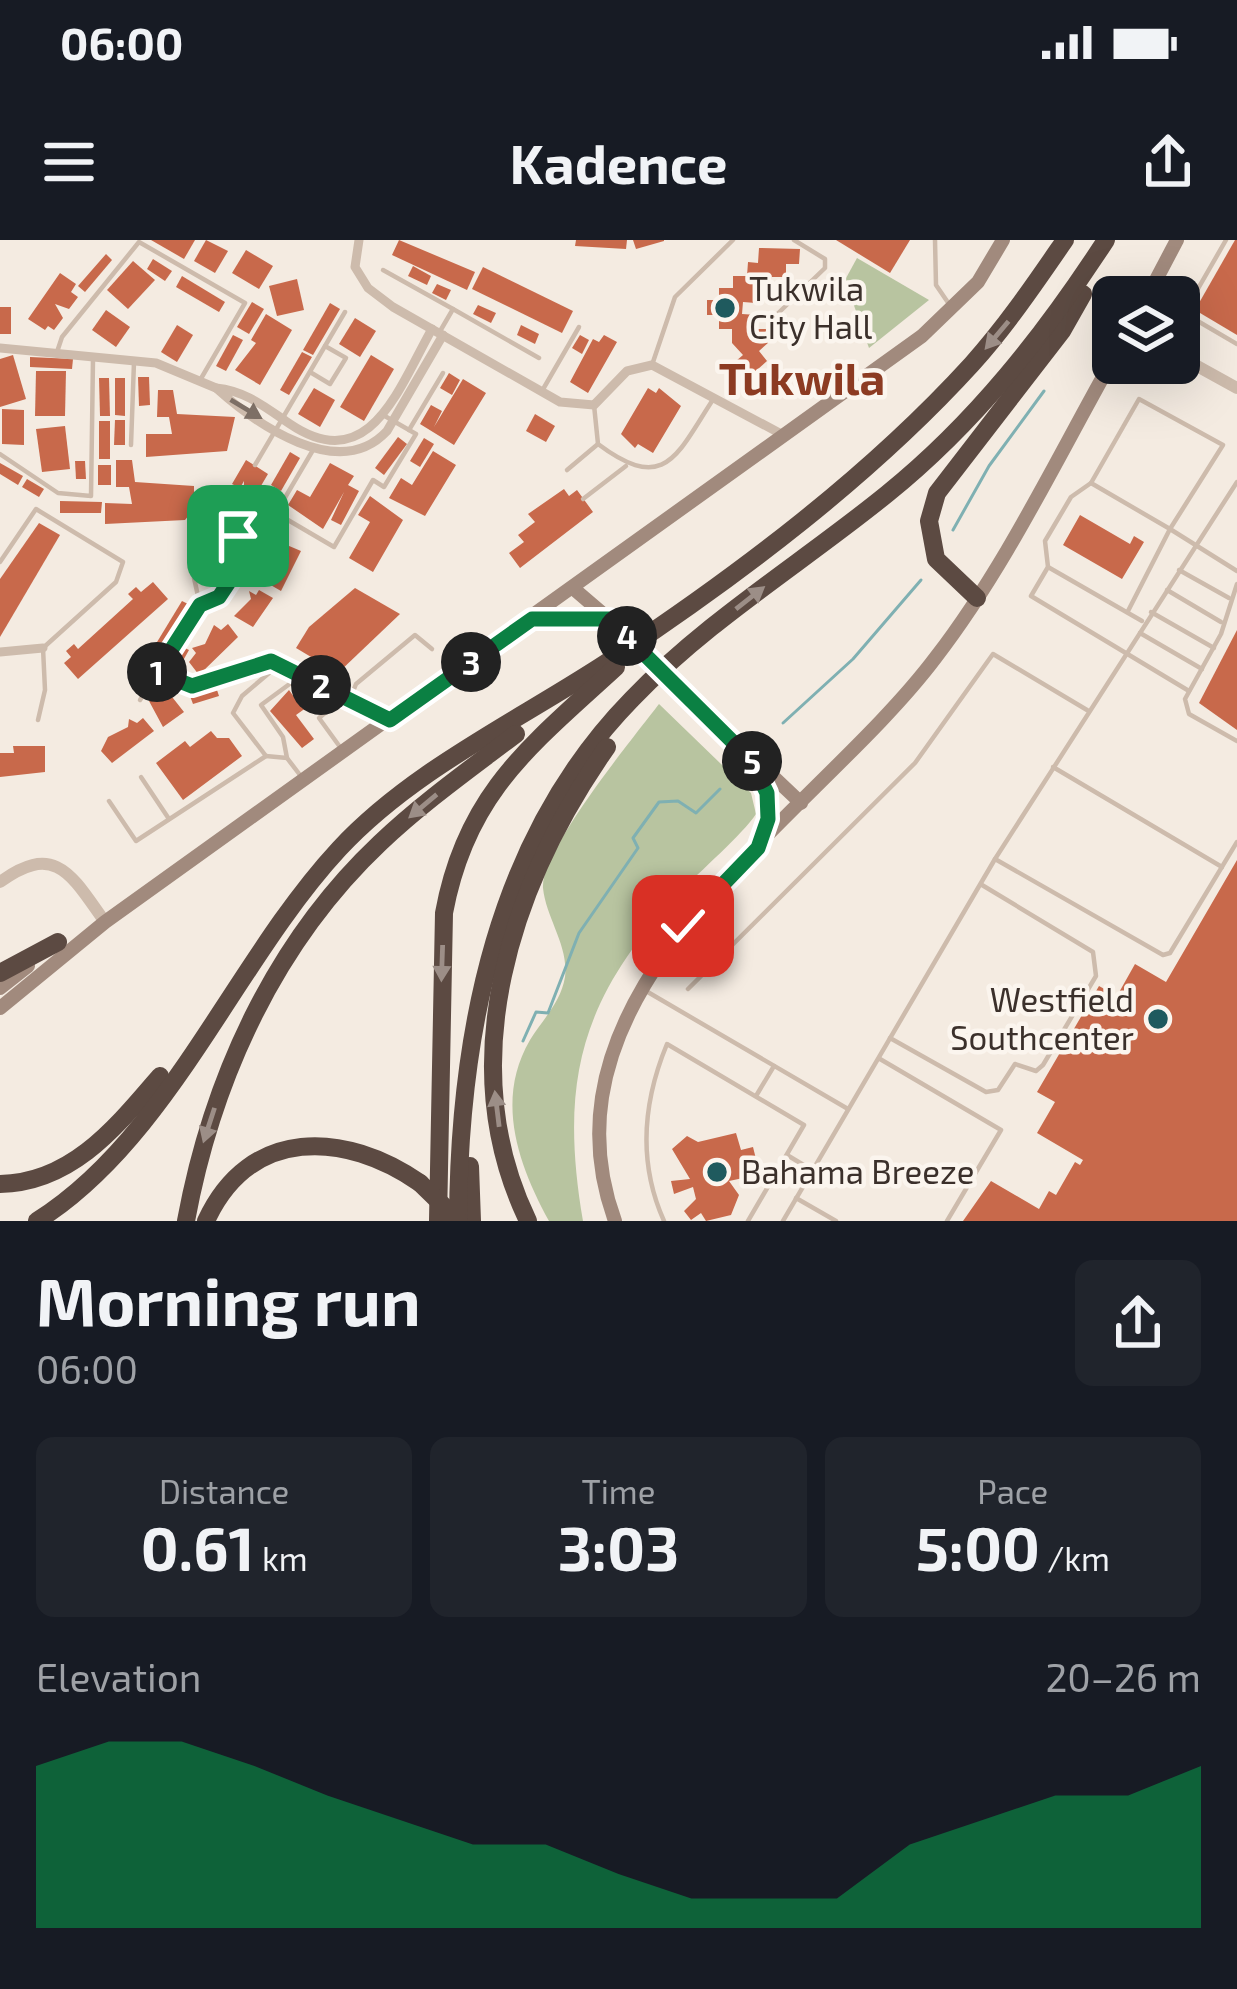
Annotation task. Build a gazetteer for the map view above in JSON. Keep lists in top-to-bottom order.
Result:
{
  "districts": ["Tukwila"],
  "places": ["Tukwila City Hall", "Westfield Southcenter", "Bahama Breeze"],
  "page": {
    "status": "06:00",
    "header": "Kadence",
    "pins": [
      "4",
      "3",
      "1",
      "2",
      "5"
    ],
    "heading": ["Morning run", "06:00"],
    "stats": [
      ["Distance", "0.61 km"],
      ["Time", "3:03"],
      ["Pace", "5:00 /km"]
    ],
    "chart": ["Elevation", "20–26 m"]
  }
}
